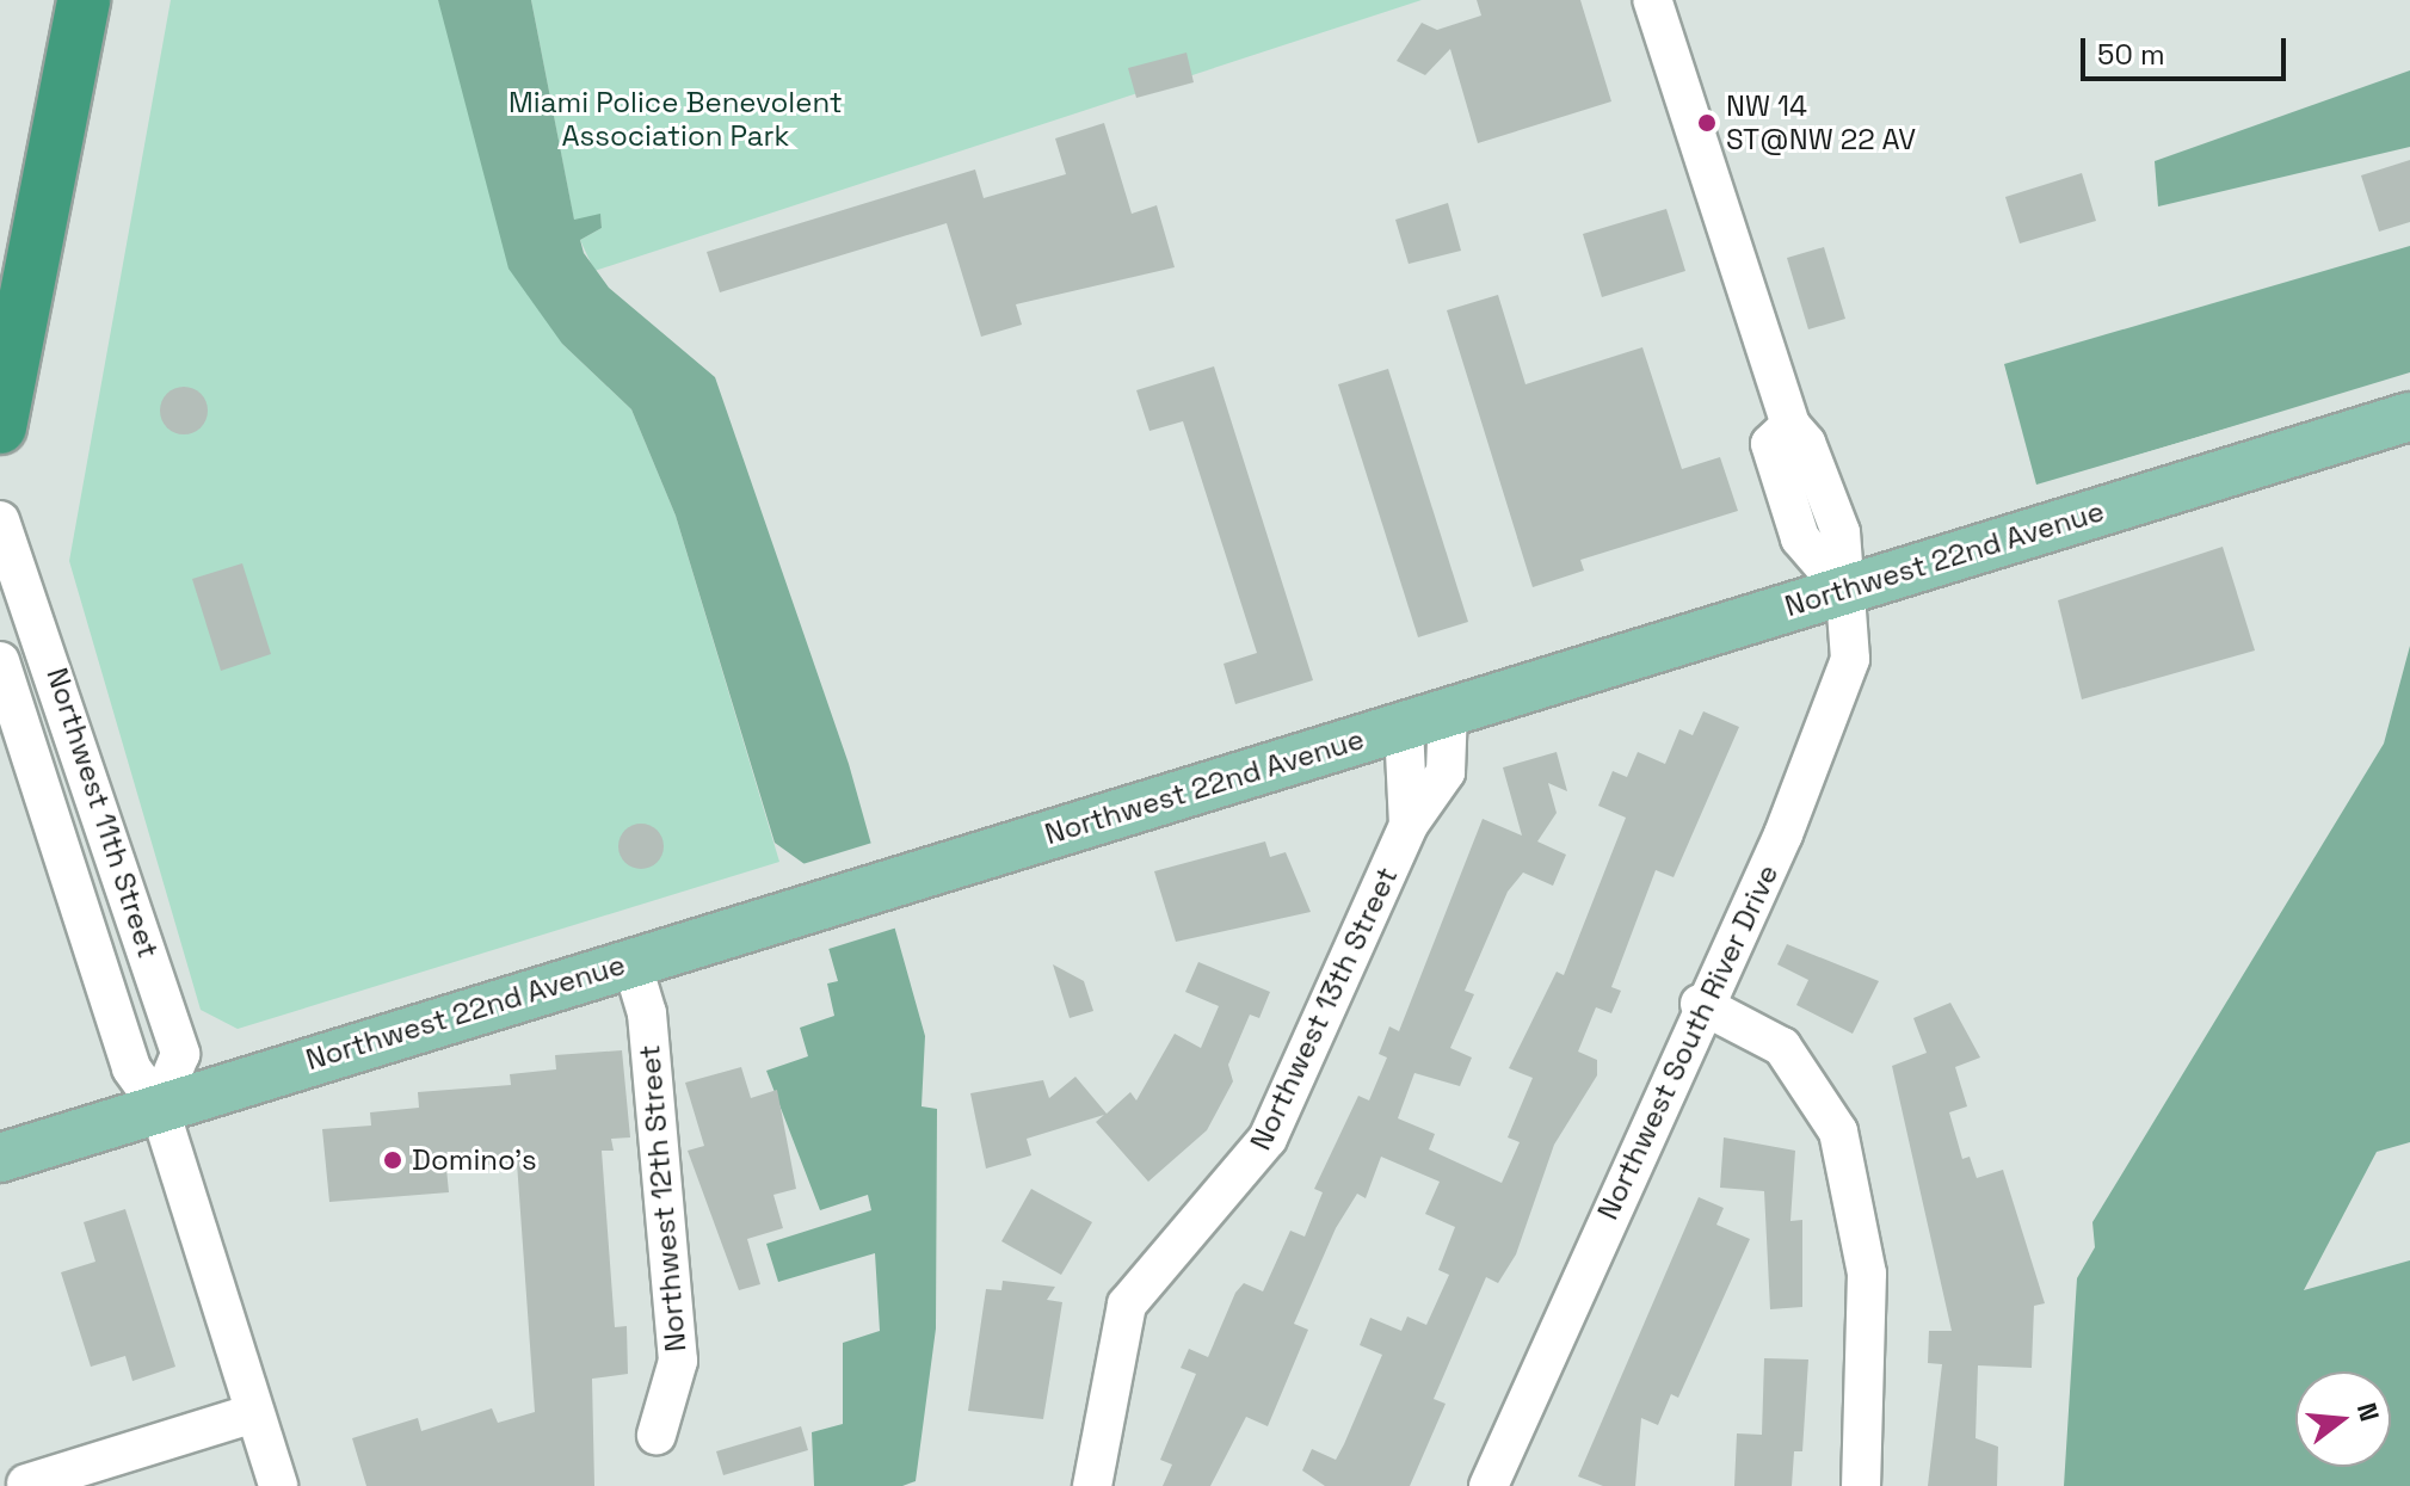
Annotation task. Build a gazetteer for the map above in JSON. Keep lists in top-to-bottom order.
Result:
{
  "streets": {
    "main road": ["Northwest 22nd Avenue"],
    "street": [
      "Northwest 11th Street",
      "Northwest 13th Street",
      "Northwest South River Drive",
      "Northwest 12th Street"
    ]
  },
  "crossings": [
    ["Northwest 22nd Avenue", "Northwest 11th Street"],
    ["Northwest 22nd Avenue", "Northwest 13th Street"],
    ["Northwest 22nd Avenue", "Northwest South River Drive"],
    ["Northwest 22nd Avenue", "Northwest 12th Street"]
  ],
  "parks": ["Miami Police Benevolent Association Park"],
  "places": ["NW 14 ST@NW 22 AV", "Domino's"],
  "scale_bar": "50 m",
  "north": "right"
}
